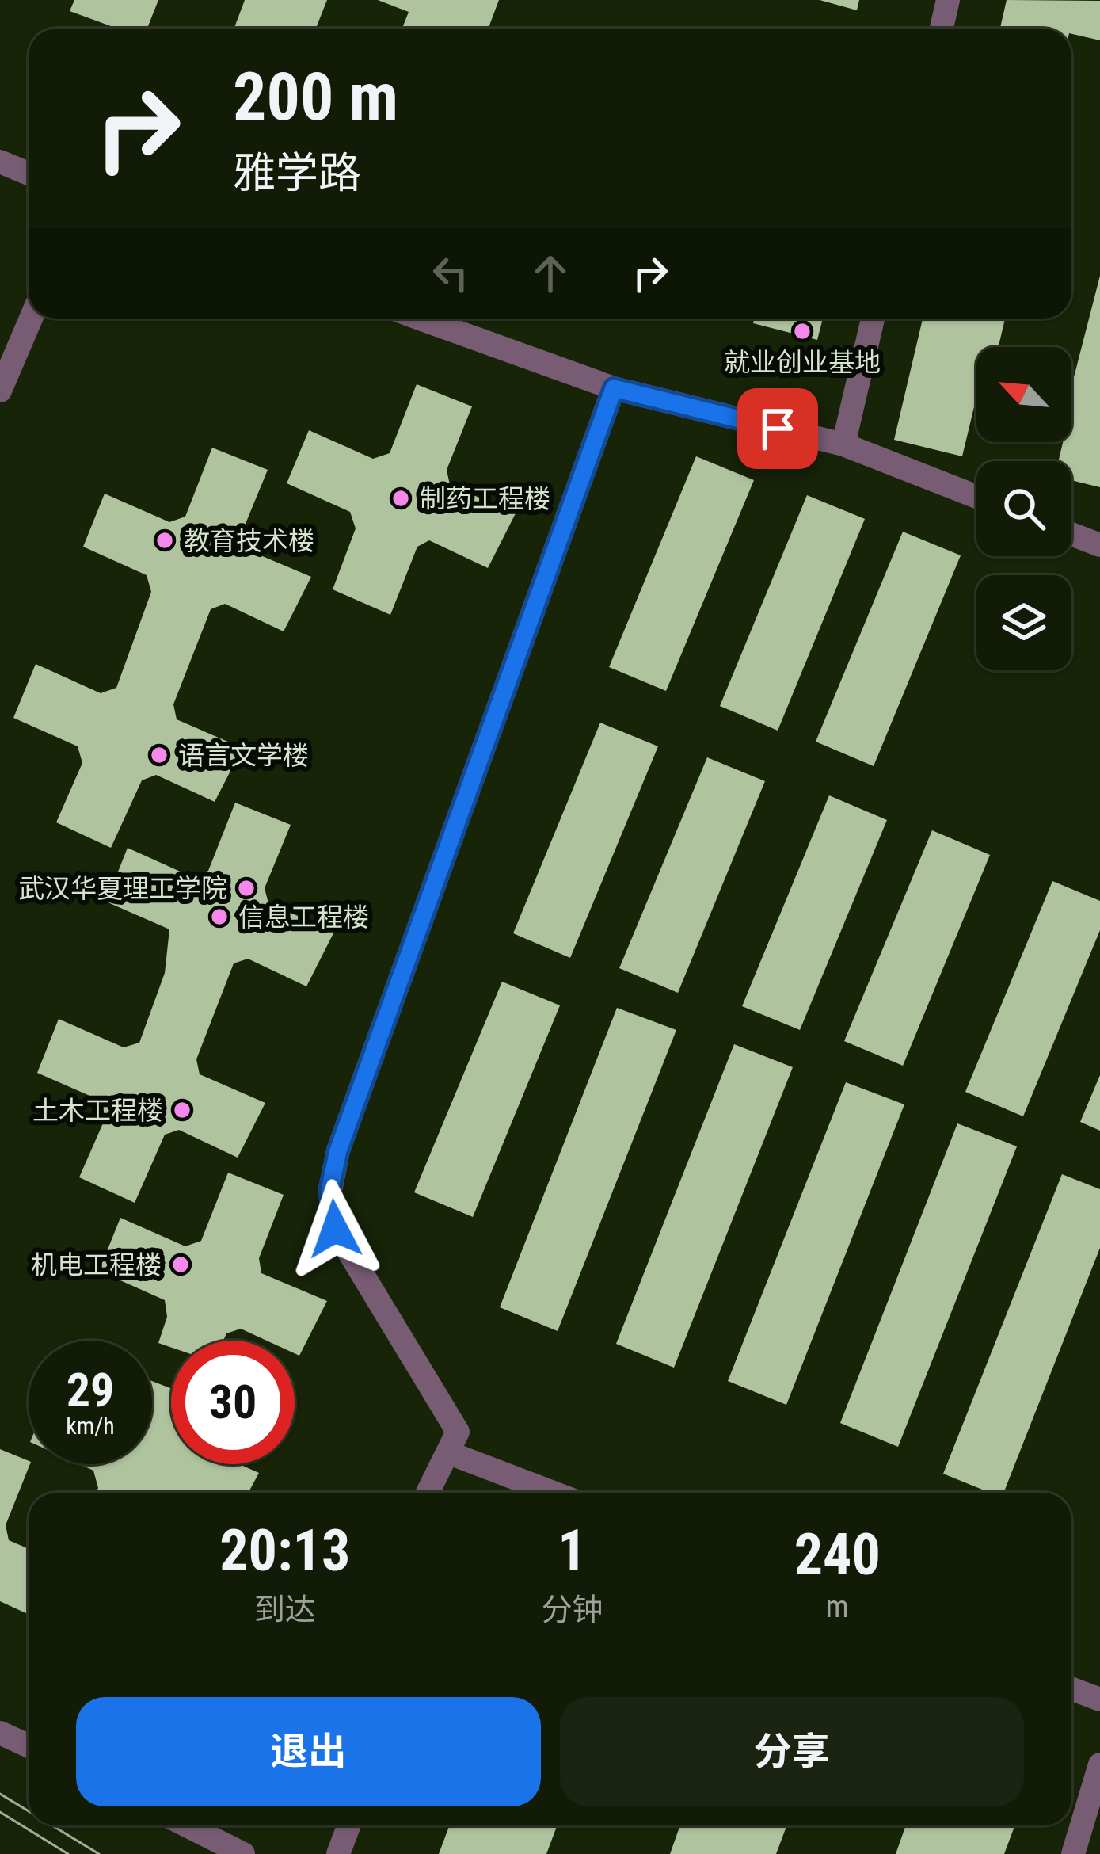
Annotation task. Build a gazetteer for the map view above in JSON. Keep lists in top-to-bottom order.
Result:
{
  "places": [
    "就业创业基地",
    "制药工程楼",
    "教育技术楼",
    "语言文学楼",
    "武汉华夏理工学院",
    "信息工程楼",
    "土木工程楼",
    "机电工程楼"
  ],
  "north": "top left",
  "page": {
    "turn": ["200 m", "雅学路"],
    "speed": "29 km/h",
    "limit": "30",
    "eta": [
      "20:13",
      "到达",
      "1",
      "分钟",
      "240",
      "m"
    ],
    "buttons": ["退出", "分享"]
  }
}
